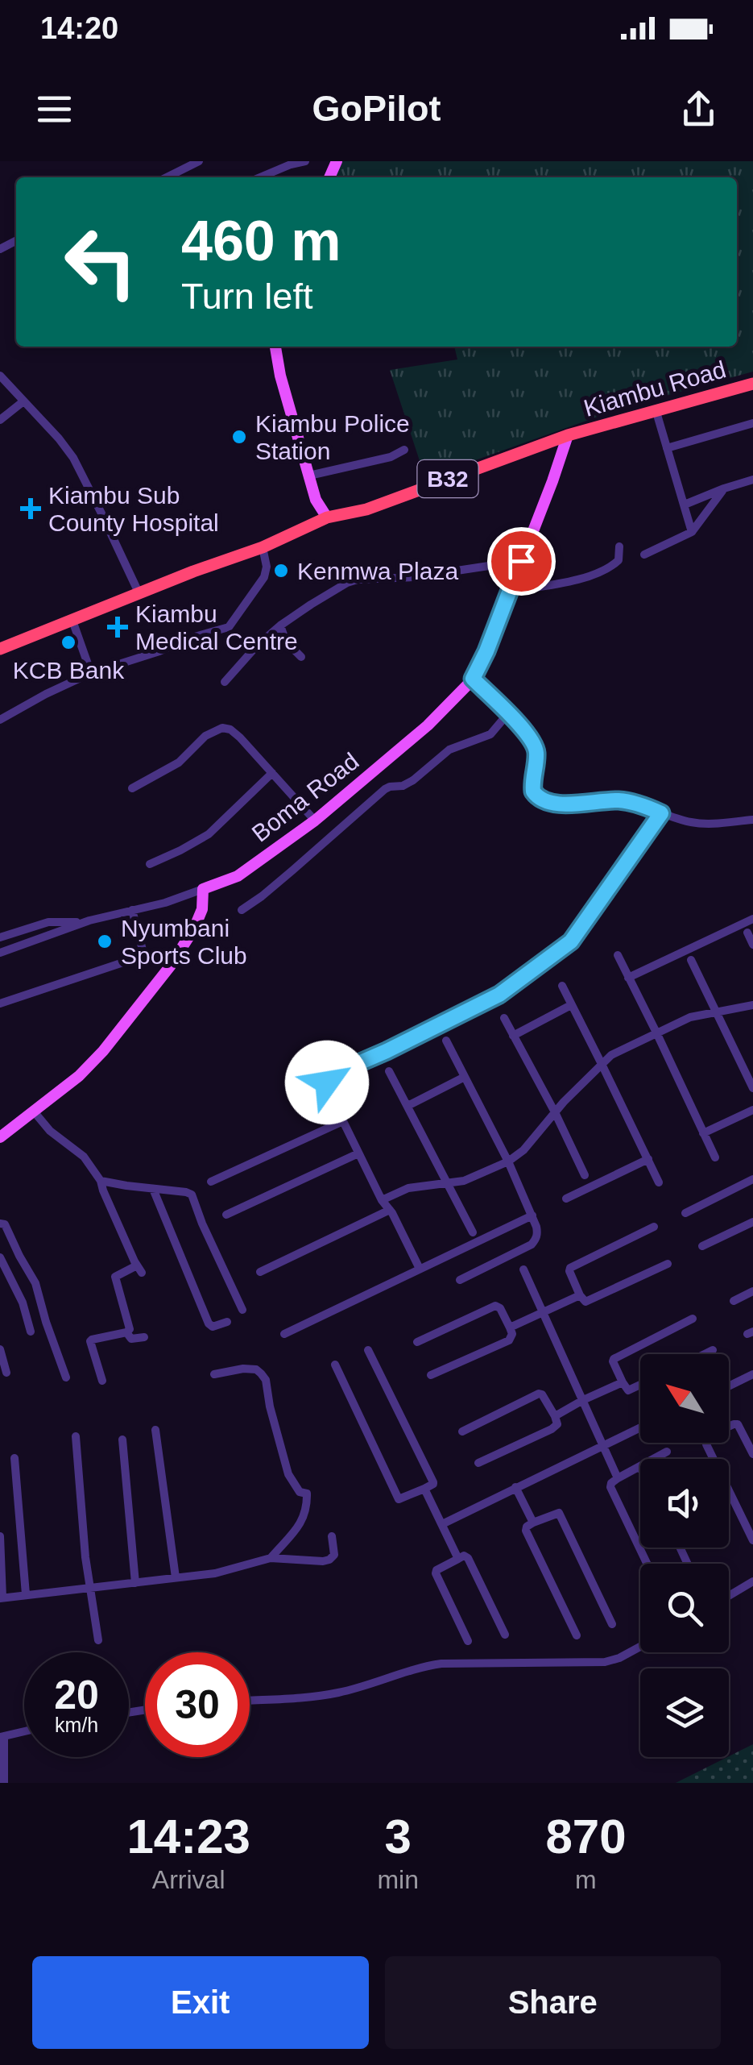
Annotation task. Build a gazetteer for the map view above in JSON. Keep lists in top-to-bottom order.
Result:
{
  "streets": {
    "highway": ["Kiambu Road", "B32"],
    "main road": ["Boma Road"]
  },
  "crossings": [
    ["Kiambu Road", "B32"],
    ["Kiambu Road", "Boma Road"],
    ["B32", "Boma Road"]
  ],
  "places": {
    "other": [
      "Kiambu Police Station",
      "Kenmwa Plaza",
      "KCB Bank",
      "Nyumbani Sports Club"
    ],
    "health": ["Kiambu Sub County Hospital", "Kiambu Medical Centre"]
  },
  "north": "top left",
  "page": {
    "status": "14:20",
    "header": "GoPilot",
    "turn": ["460 m", "Turn left"],
    "speed": "20 km/h",
    "limit": "30",
    "eta": [
      "14:23",
      "Arrival",
      "3",
      "min",
      "870",
      "m"
    ],
    "buttons": ["Exit", "Share"]
  }
}
